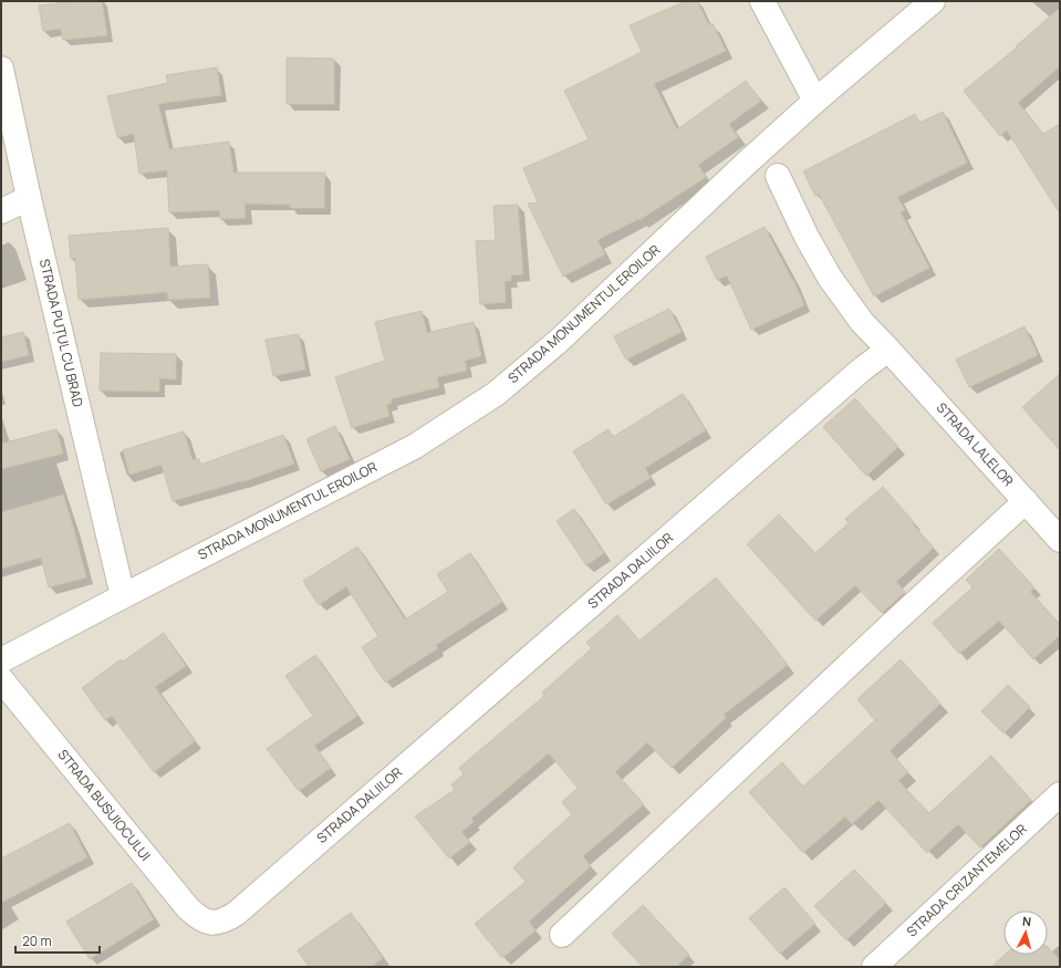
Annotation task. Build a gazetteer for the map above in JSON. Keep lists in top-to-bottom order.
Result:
{
  "streets": {
    "street": [
      "STRADA MONUMENTUL EROILOR",
      "STRADA PUȚUL CU BRAD",
      "STRADA LALELOR",
      "STRADA DALIILOR",
      "STRADA BUSUIOCULUI",
      "STRADA CRIZANTEMELOR"
    ]
  },
  "crossings": [
    ["STRADA MONUMENTUL EROILOR", "STRADA PUȚUL CU BRAD"],
    ["STRADA LALELOR", "STRADA DALIILOR"],
    ["STRADA DALIILOR", "STRADA BUSUIOCULUI"]
  ],
  "scale_bar": "20 m",
  "north": "top"
}
